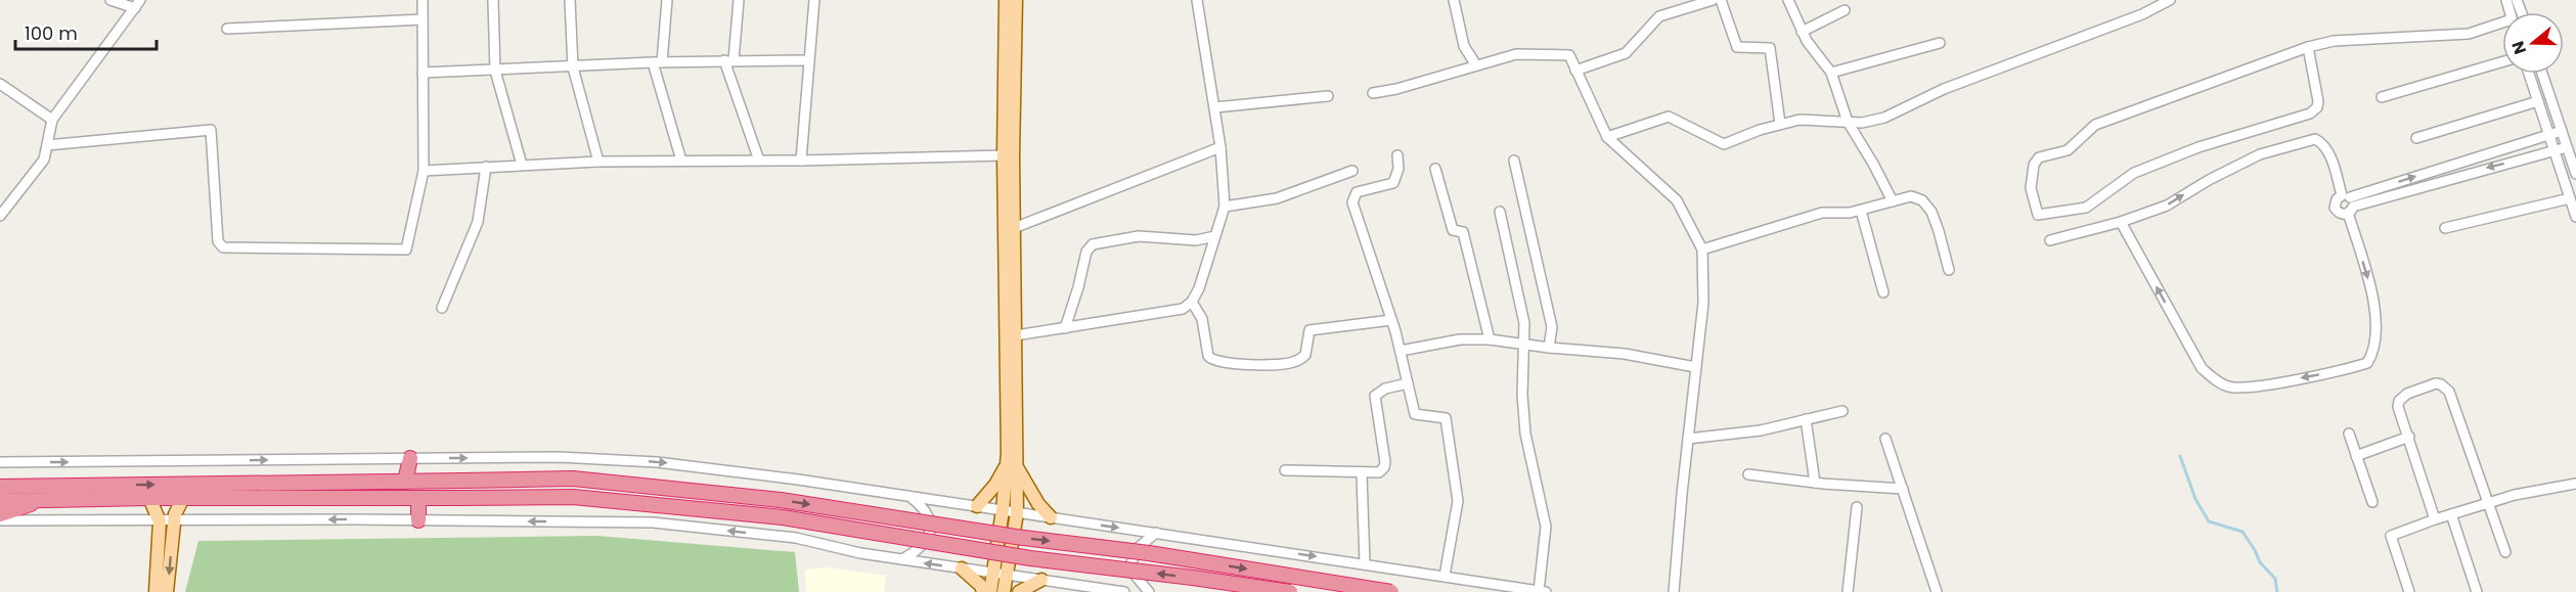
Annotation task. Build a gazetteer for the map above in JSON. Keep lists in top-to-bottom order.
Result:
{
  "scale_bar": "100 m",
  "north": "left"
}
